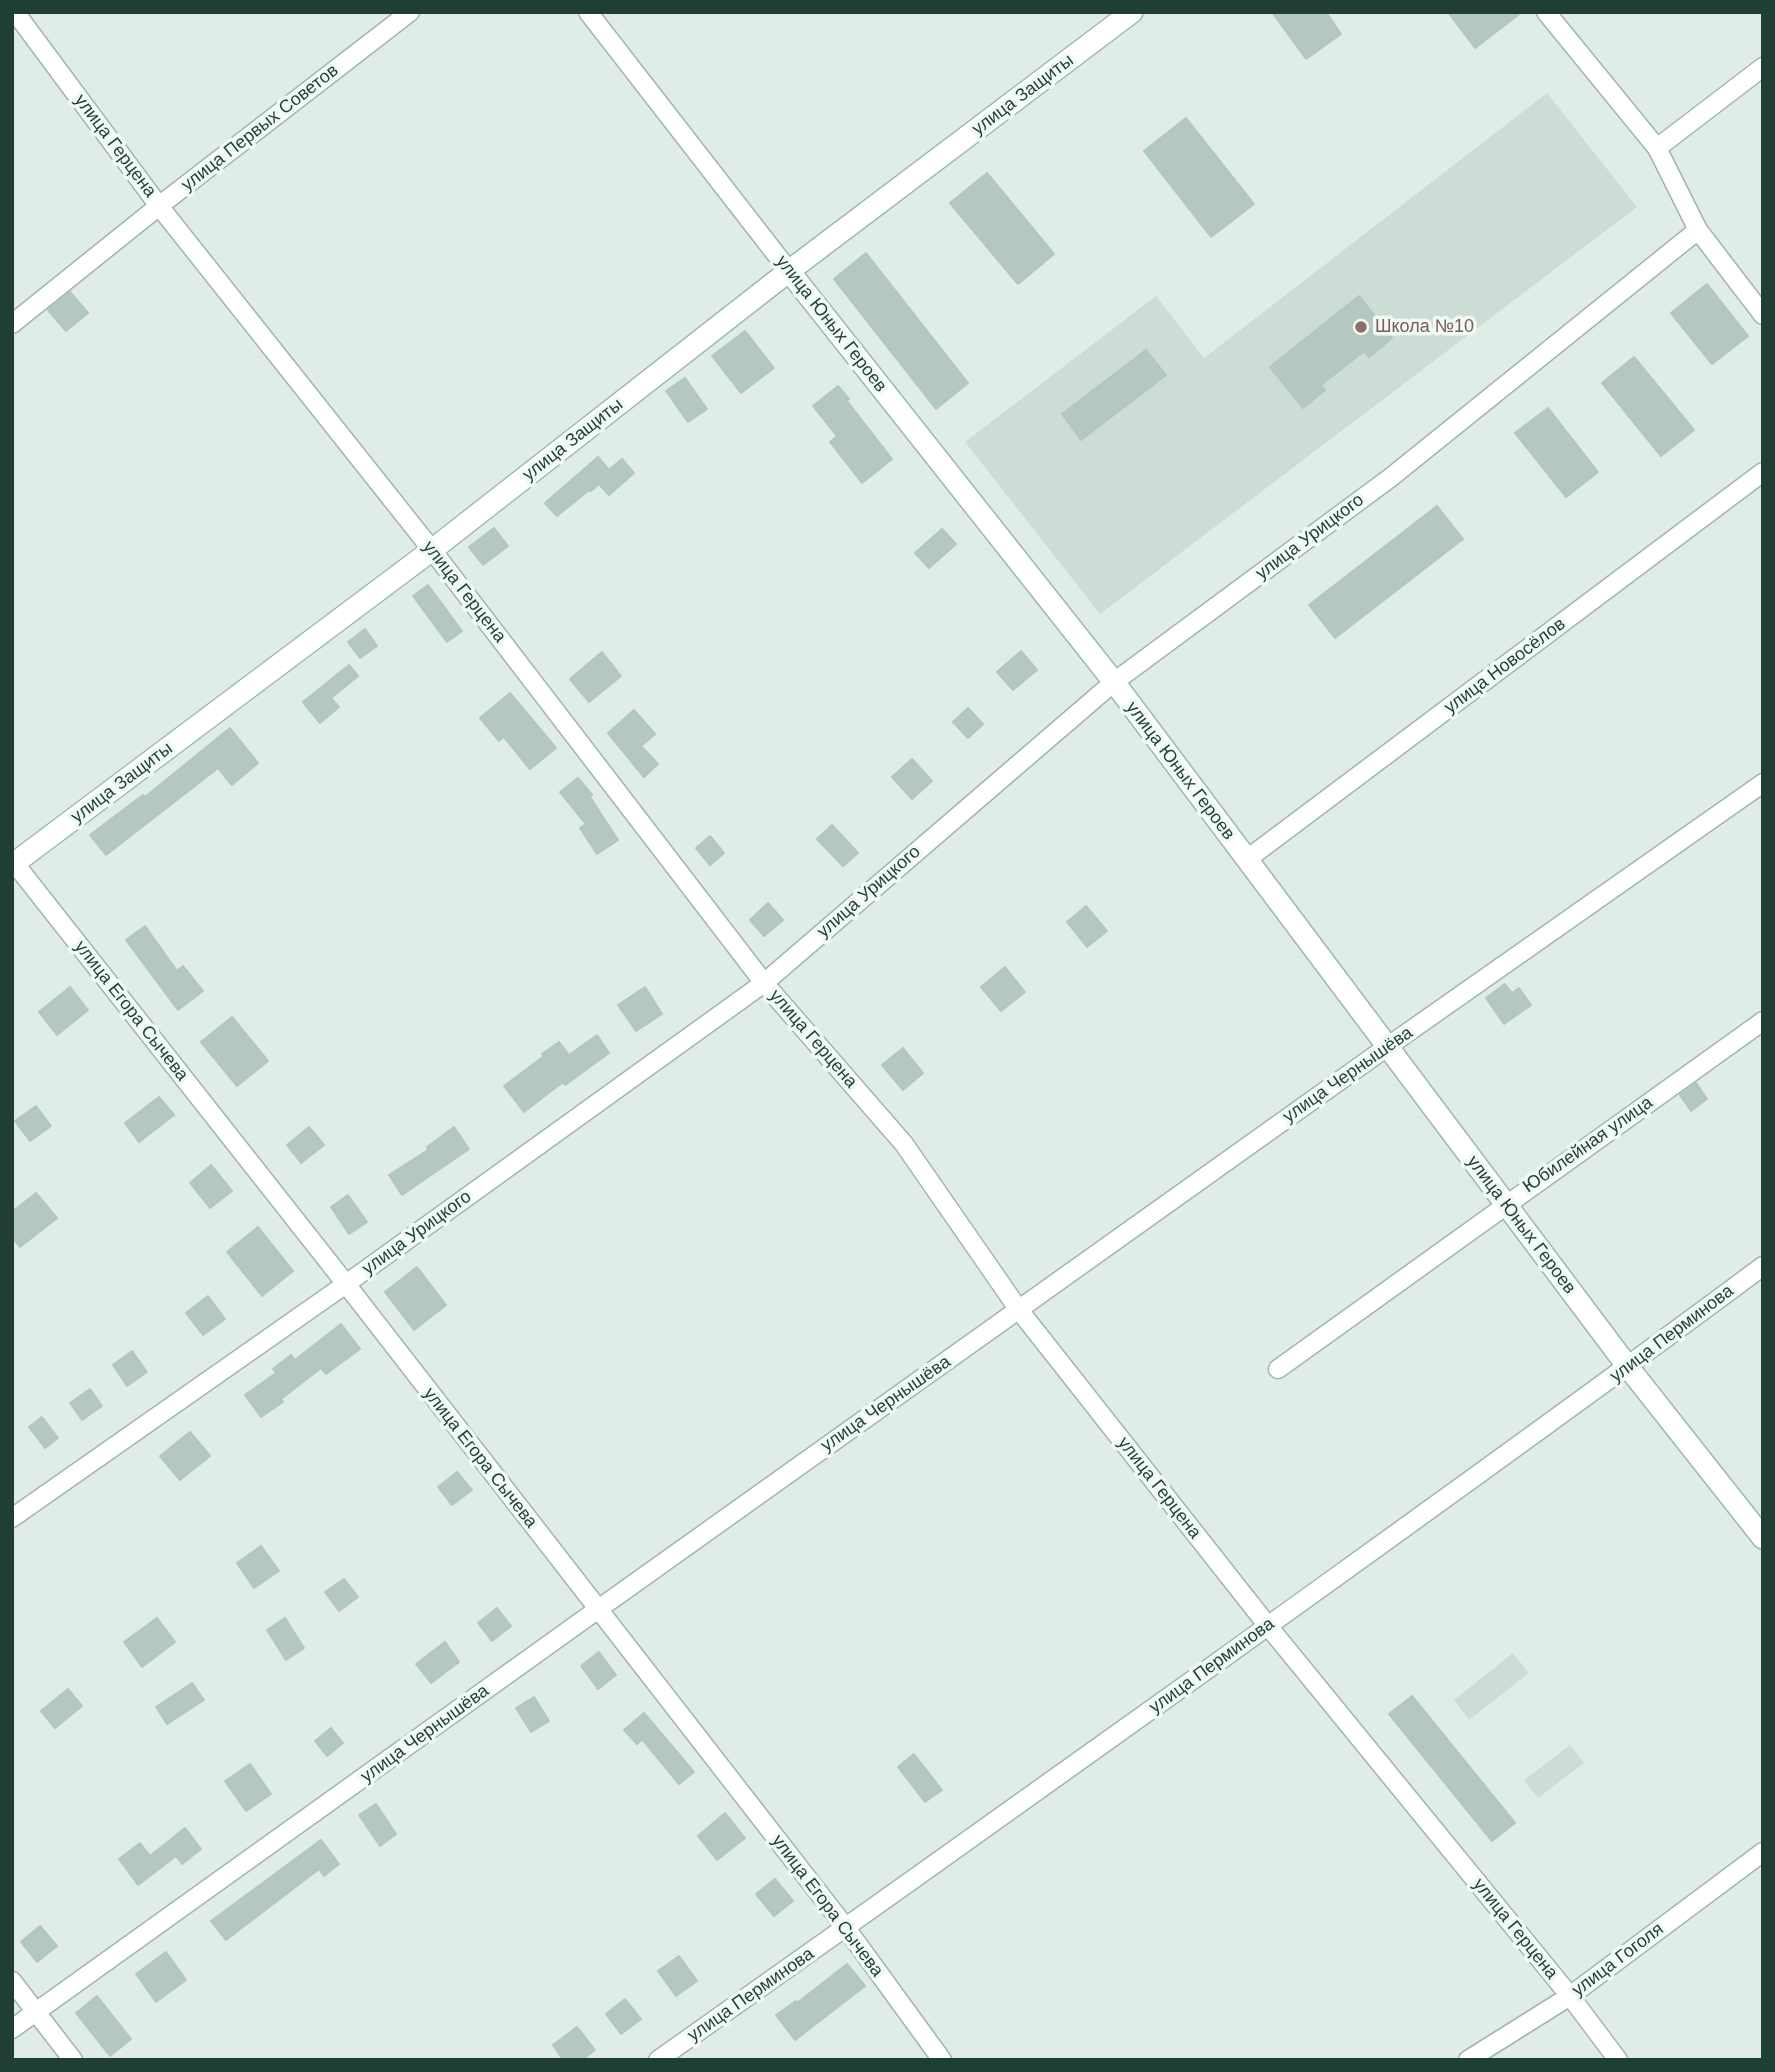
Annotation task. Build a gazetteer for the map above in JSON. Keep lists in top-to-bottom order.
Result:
{
  "streets": {
    "street": [
      "улица Защиты",
      "улица Первых Советов",
      "улица Герцена",
      "улица Юных Героев",
      "улица Урицкого",
      "улица Новосёлов",
      "улица Егора Сычева",
      "улица Чернышёва",
      "Юбилейная улица",
      "улица Перминова",
      "улица Гоголя"
    ]
  },
  "crossings": [
    ["улица Защиты", "улица Герцена"],
    ["улица Защиты", "улица Юных Героев"],
    ["улица Защиты", "улица Егора Сычева"],
    ["улица Первых Советов", "улица Герцена"],
    ["улица Герцена", "улица Урицкого"],
    ["улица Герцена", "улица Чернышёва"],
    ["улица Герцена", "улица Перминова"],
    ["улица Герцена", "улица Гоголя"],
    ["улица Юных Героев", "улица Урицкого"],
    ["улица Юных Героев", "улица Новосёлов"],
    ["улица Юных Героев", "улица Чернышёва"],
    ["улица Юных Героев", "Юбилейная улица"],
    ["улица Юных Героев", "улица Перминова"],
    ["улица Урицкого", "улица Егора Сычева"],
    ["улица Егора Сычева", "улица Чернышёва"],
    ["улица Егора Сычева", "улица Перминова"]
  ],
  "places": ["Школа №10"]
}
